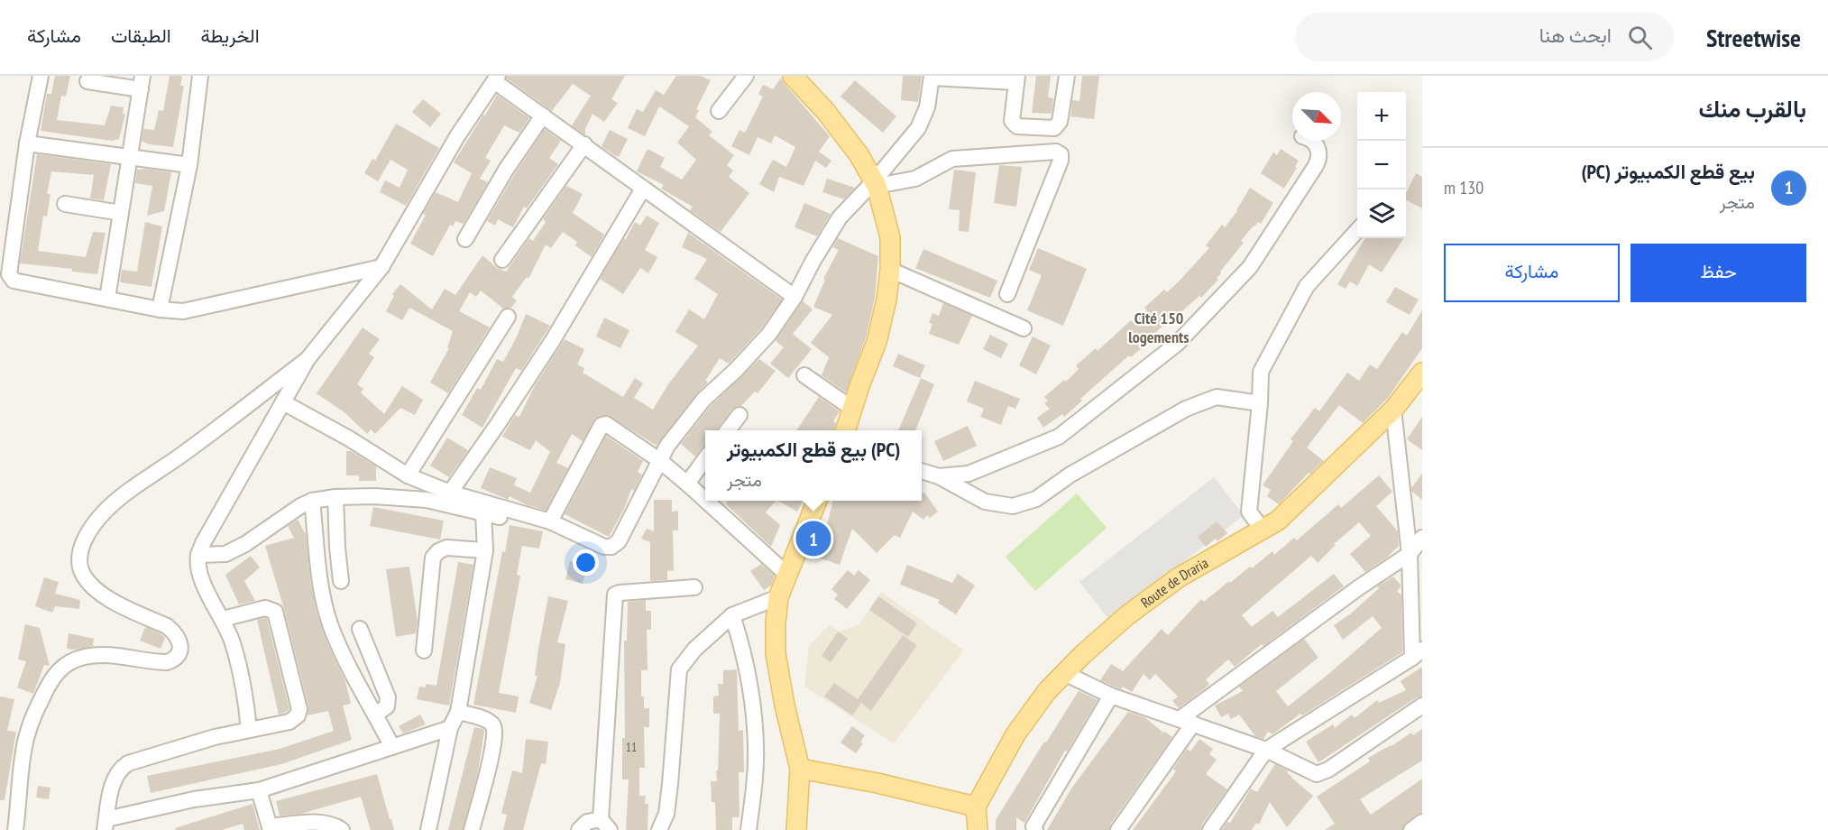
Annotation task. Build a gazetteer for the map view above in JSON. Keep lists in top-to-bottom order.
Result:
{
  "streets": {
    "main road": ["Route de Draria"]
  },
  "districts": ["Cité 150 logements"],
  "house_numbers": ["11"],
  "north": "bottom right",
  "page": {
    "header": "Streetwise",
    "search": "ابحث هنا",
    "nav": ["الخريطة", "الطبقات", "مشاركة"],
    "heading": "بالقرب منك",
    "map_buttons": ["+", "−"],
    "list": [
      {
        "mark": "1",
        "name": "بيع قطع الكمبيوتر (PC)",
        "note": "متجر",
        "value": "130 m"
      }
    ],
    "buttons": ["حفظ", "مشاركة"],
    "popup": ["بيع قطع الكمبيوتر (PC)", "متجر"],
    "pins": "1"
  }
}
